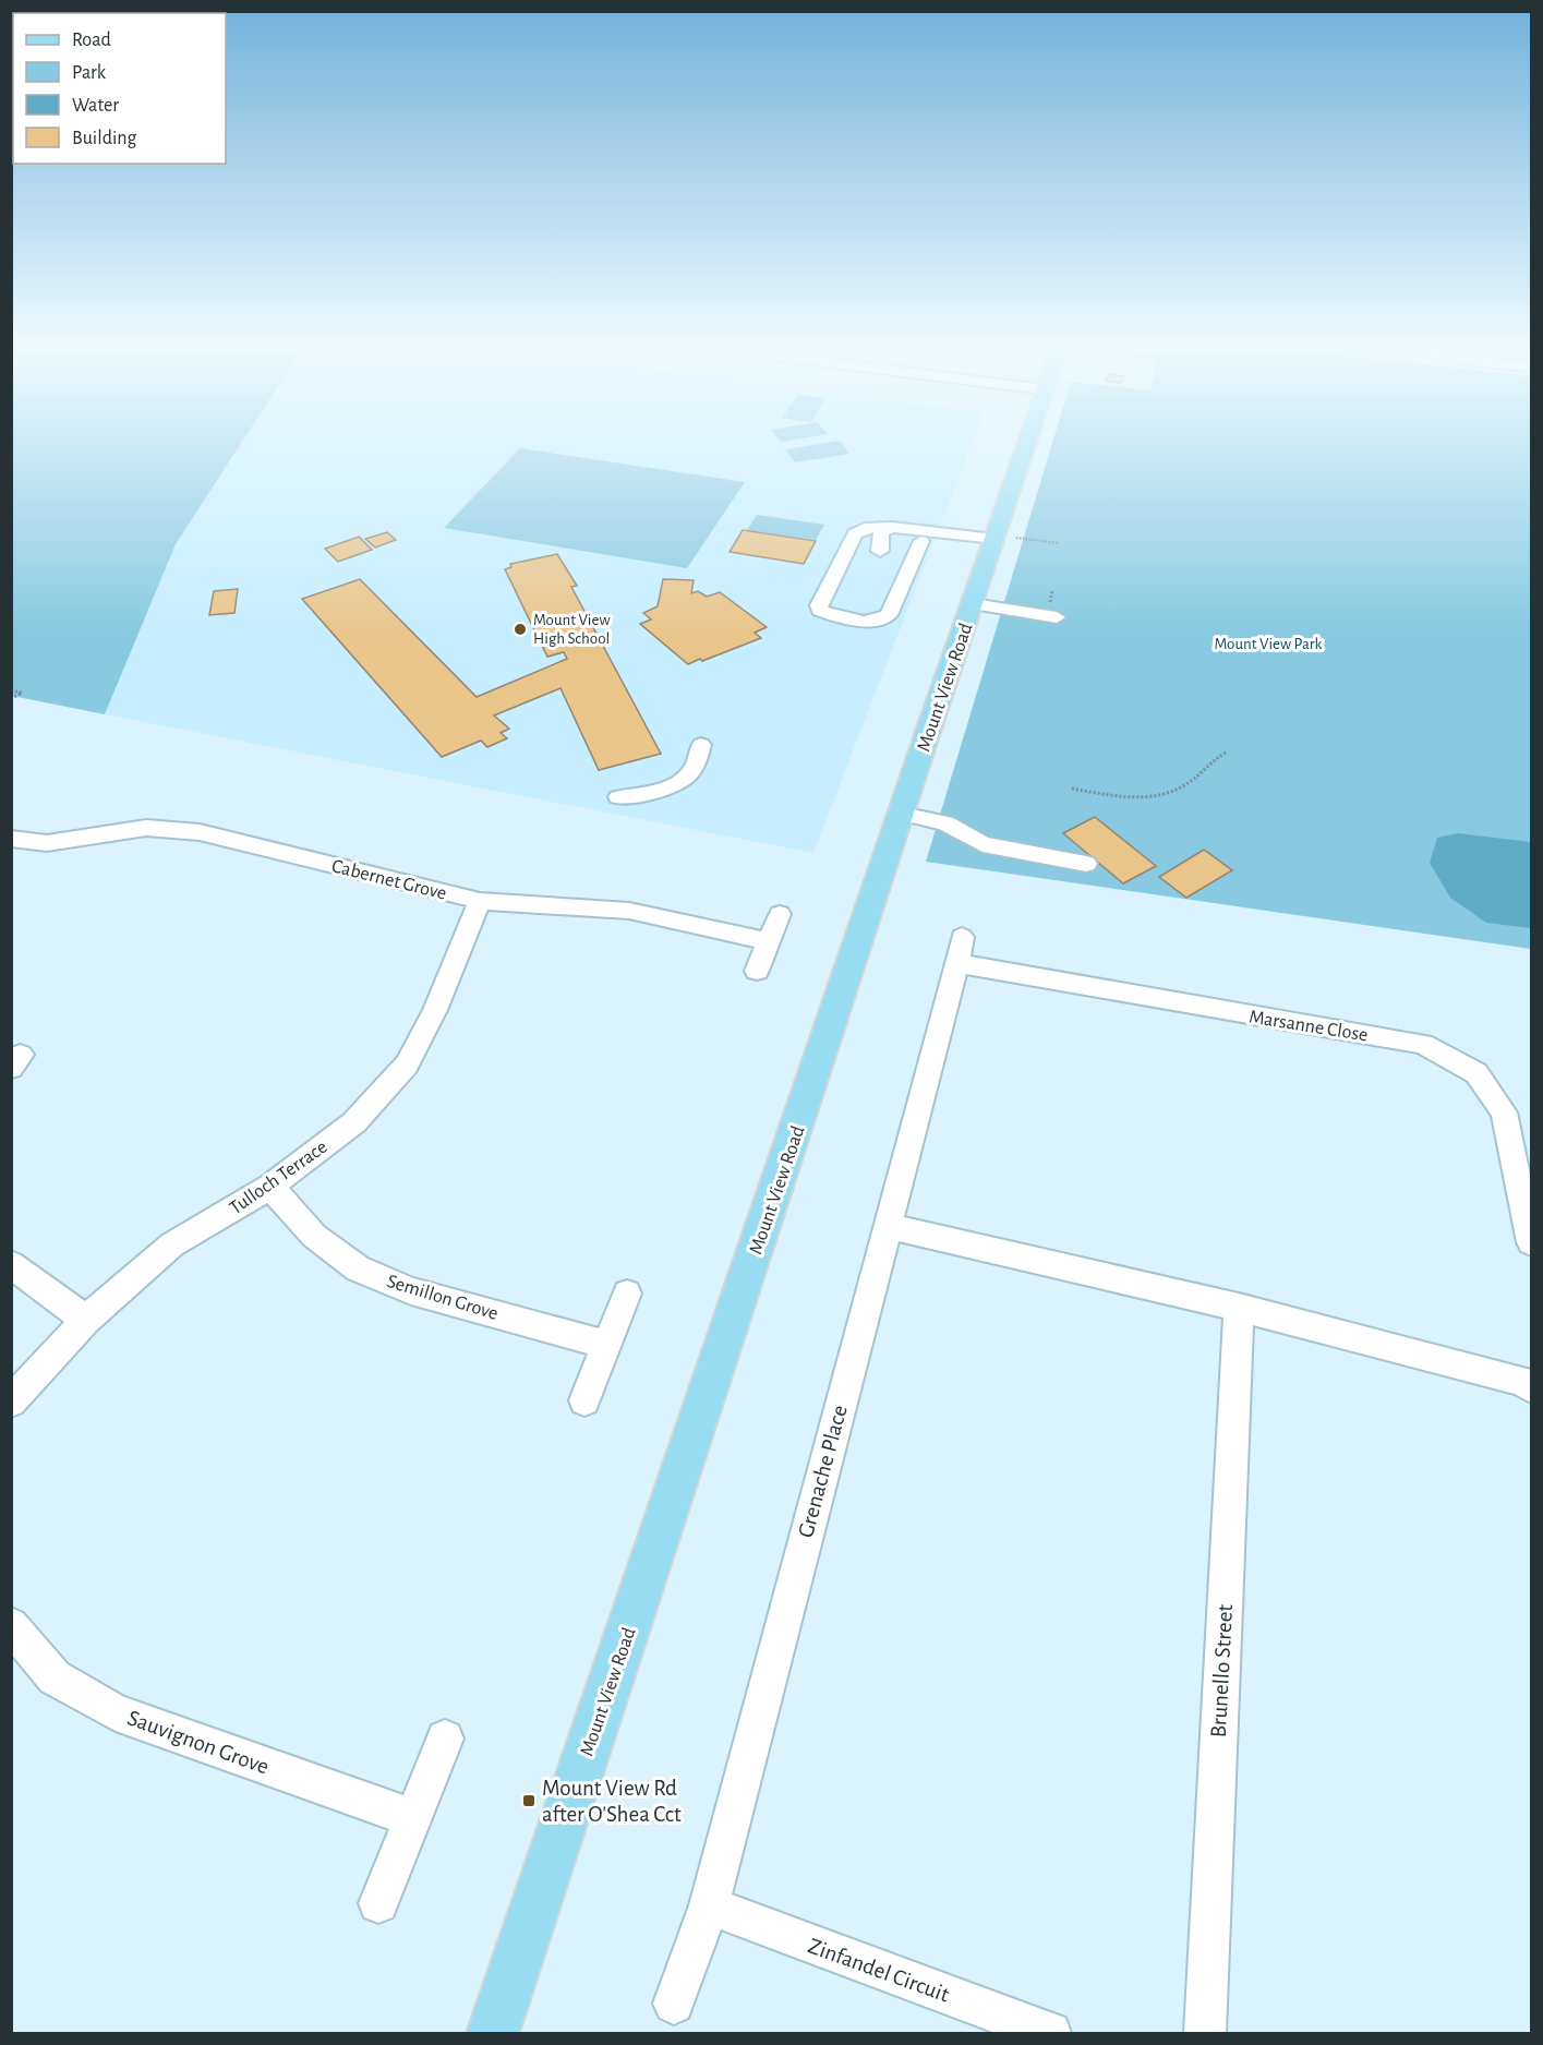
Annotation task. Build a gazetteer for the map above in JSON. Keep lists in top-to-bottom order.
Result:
{
  "streets": {
    "main road": ["Mount View Road"],
    "street": [
      "Cabernet Grove",
      "Marsanne Close",
      "Tulloch Terrace",
      "Semillon Grove",
      "Grenache Place",
      "Brunello Street",
      "Sauvignon Grove",
      "Zinfandel Circuit"
    ]
  },
  "crossings": [
    ["Cabernet Grove", "Tulloch Terrace"],
    ["Marsanne Close", "Grenache Place"],
    ["Tulloch Terrace", "Semillon Grove"],
    ["Grenache Place", "Zinfandel Circuit"]
  ],
  "parks": ["Mount View Park"],
  "places": {
    "other": ["Mount View High School"],
    "transit": ["Mount View Rd after O'Shea Cct"]
  },
  "legend": [
    "Road",
    "Park",
    "Water",
    "Building"
  ]
}
